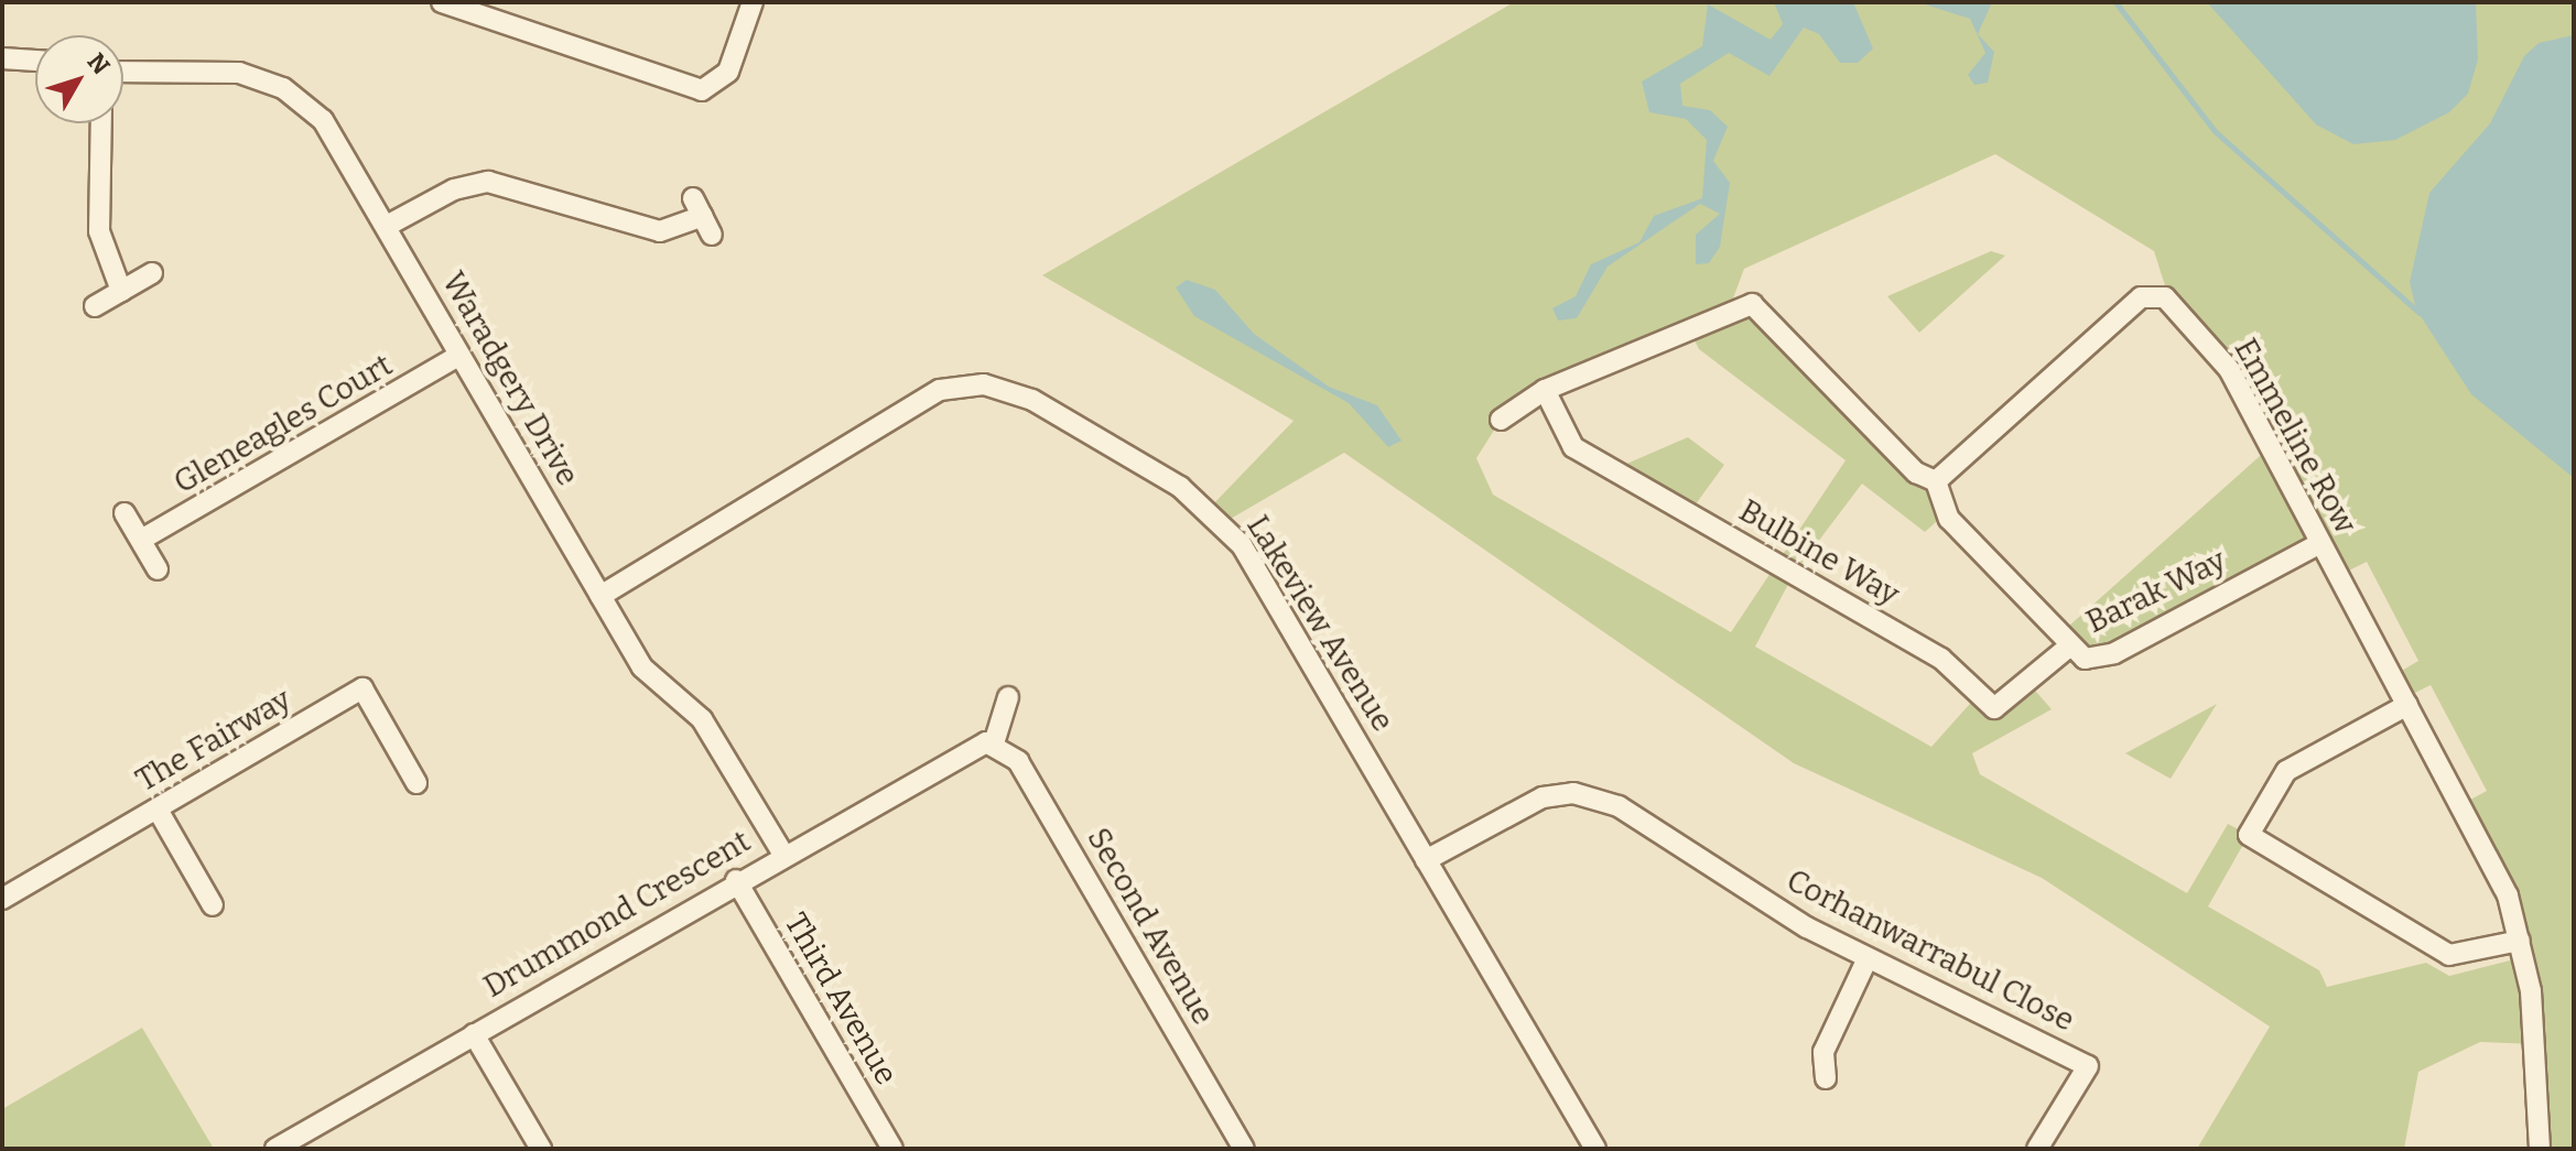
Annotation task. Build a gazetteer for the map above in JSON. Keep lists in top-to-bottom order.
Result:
{
  "streets": {
    "street": [
      "Waradgery Drive",
      "Gleneagles Court",
      "Emmeline Row",
      "Bulbine Way",
      "Barak Way",
      "Lakeview Avenue",
      "The Fairway",
      "Drummond Crescent",
      "Second Avenue",
      "Corhanwarrabul Close",
      "Third Avenue"
    ]
  },
  "crossings": [
    ["Waradgery Drive", "Gleneagles Court"],
    ["Waradgery Drive", "Lakeview Avenue"],
    ["Waradgery Drive", "Drummond Crescent"],
    ["Emmeline Row", "Barak Way"],
    ["Bulbine Way", "Barak Way"],
    ["Lakeview Avenue", "Corhanwarrabul Close"],
    ["Drummond Crescent", "Second Avenue"],
    ["Drummond Crescent", "Third Avenue"]
  ],
  "north": "top right"
}
